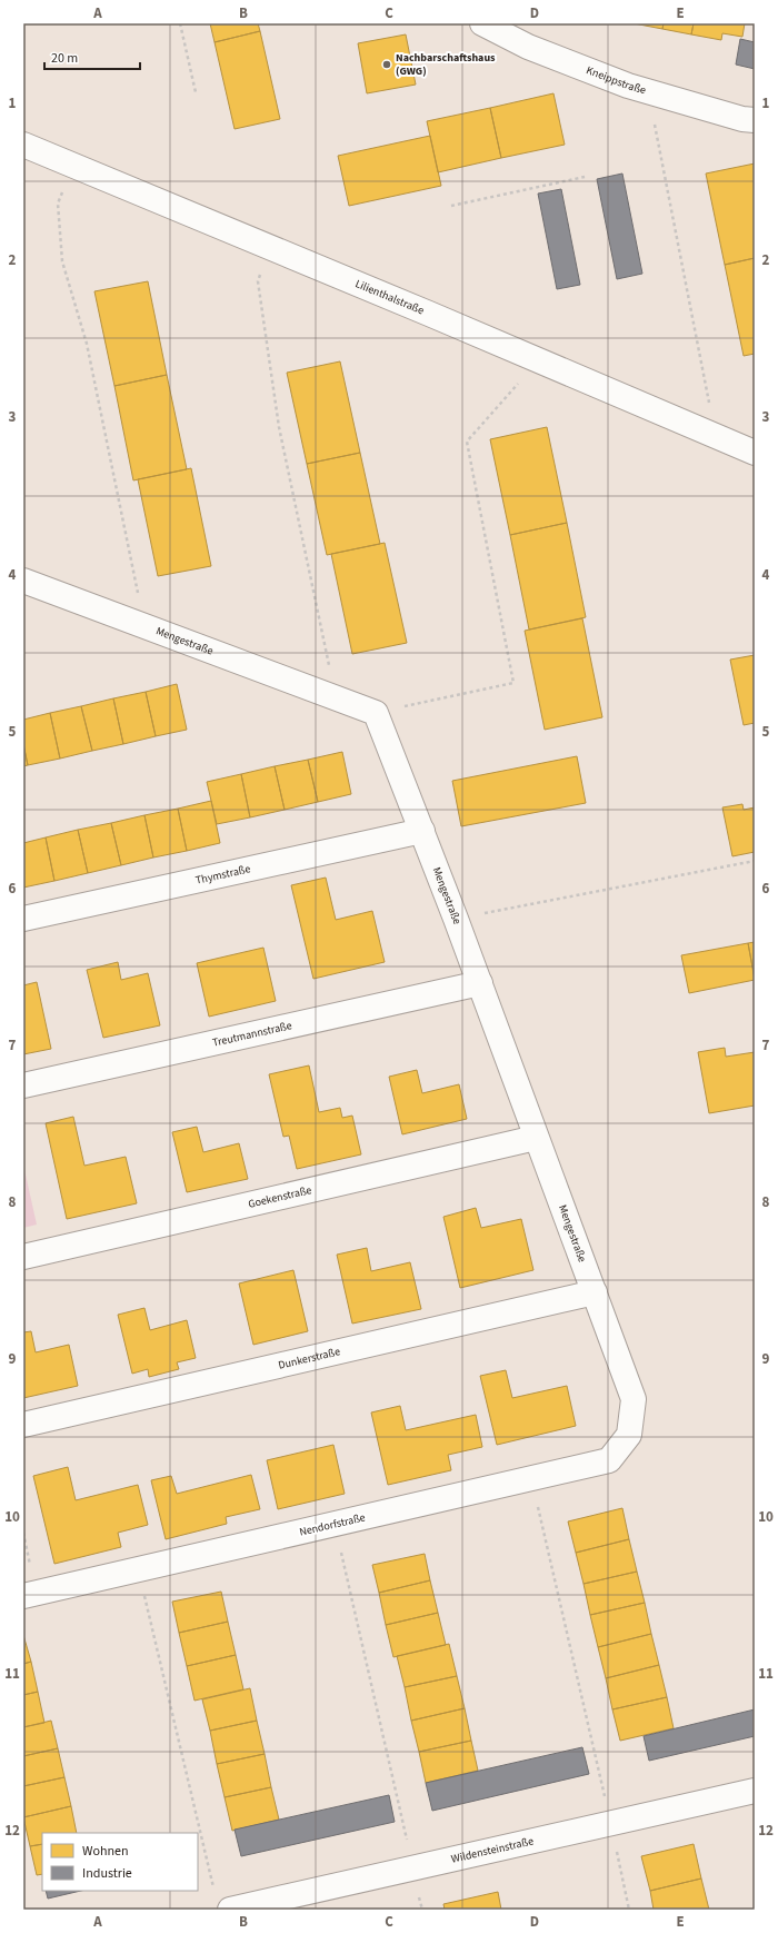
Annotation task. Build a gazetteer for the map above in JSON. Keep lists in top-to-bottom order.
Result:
{
  "streets": {
    "street": [
      "Kneippstraße",
      "Lilienthalstraße",
      "Mengestraße",
      "Thymstraße",
      "Treutmannstraße",
      "Goekenstraße",
      "Dunkerstraße",
      "Nendorfstraße",
      "Wildensteinstraße"
    ]
  },
  "crossings": [
    ["Mengestraße", "Thymstraße"],
    ["Mengestraße", "Treutmannstraße"],
    ["Mengestraße", "Goekenstraße"],
    ["Mengestraße", "Dunkerstraße"],
    ["Mengestraße", "Nendorfstraße"]
  ],
  "places": ["Nachbarschaftshaus (GWG)"],
  "legend": ["Wohnen", "Industrie"],
  "scale_bar": "20 m",
  "grid": {
    "columns": [
      "A",
      "B",
      "C",
      "D",
      "E"
    ],
    "rows": [
      "1",
      "2",
      "3",
      "4",
      "5",
      "6",
      "7",
      "8",
      "9",
      "10",
      "11",
      "12"
    ]
  }
}
